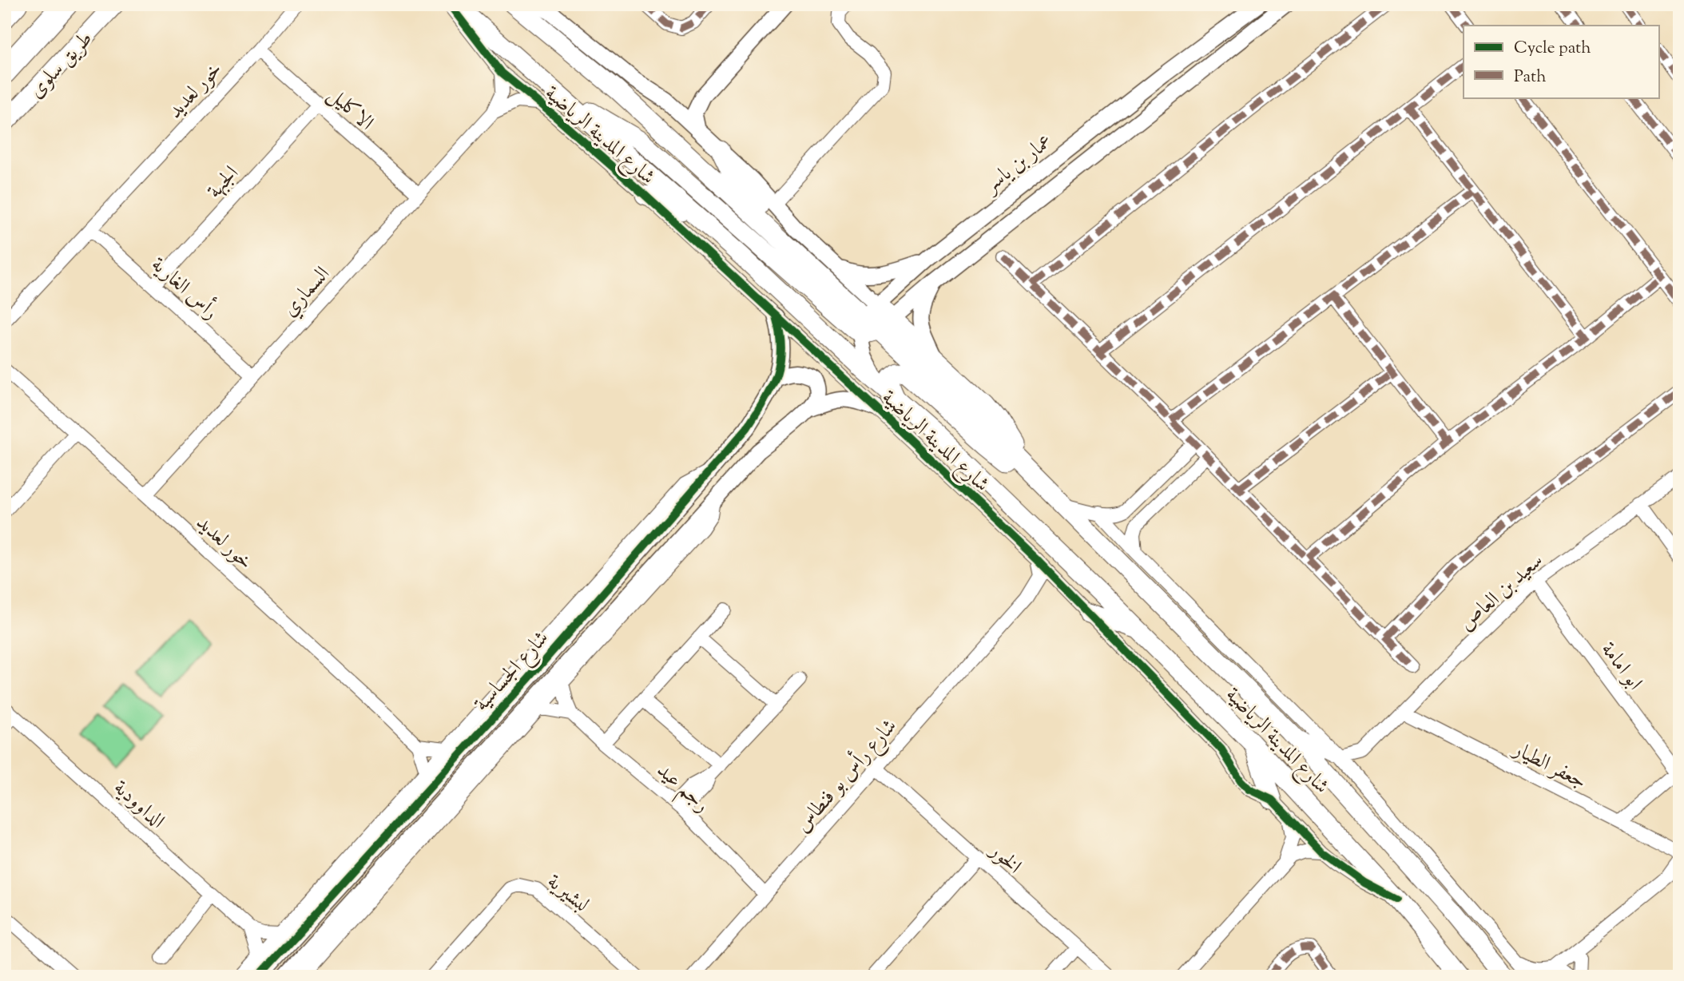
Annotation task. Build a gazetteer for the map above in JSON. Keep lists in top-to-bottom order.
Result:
{
  "streets": {
    "highway": ["طريق سلوى"],
    "main road": ["شارع المدينة الرياضية"],
    "street": [
      "خور لعديد",
      "الاكليل",
      "عمار بن ياسر",
      "الجبهة",
      "رأس الغارية",
      "السماري",
      "سعيد بن العاص",
      "ابو امامة",
      "شارع الجساسية",
      "جعفر الطيار",
      "شارع رأس بو فنطاس",
      "رجم عيد",
      "الداوودية",
      "الخور",
      "لبشيرية"
    ]
  },
  "crossings": [
    ["خور لعديد", "الاكليل"],
    ["خور لعديد", "رأس الغارية"],
    ["خور لعديد", "السماري"],
    ["الاكليل", "الجبهة"],
    ["الاكليل", "السماري"],
    ["شارع المدينة الرياضية", "عمار بن ياسر"],
    ["شارع المدينة الرياضية", "السماري"],
    ["شارع المدينة الرياضية", "شارع الجساسية"],
    ["شارع المدينة الرياضية", "شارع رأس بو فنطاس"],
    ["الجبهة", "رأس الغارية"],
    ["رأس الغارية", "السماري"],
    ["سعيد بن العاص", "ابو امامة"],
    ["سعيد بن العاص", "جعفر الطيار"],
    ["شارع الجساسية", "رجم عيد"],
    ["شارع رأس بو فنطاس", "رجم عيد"],
    ["شارع رأس بو فنطاس", "الخور"]
  ],
  "legend": ["Cycle path", "Path"]
}
